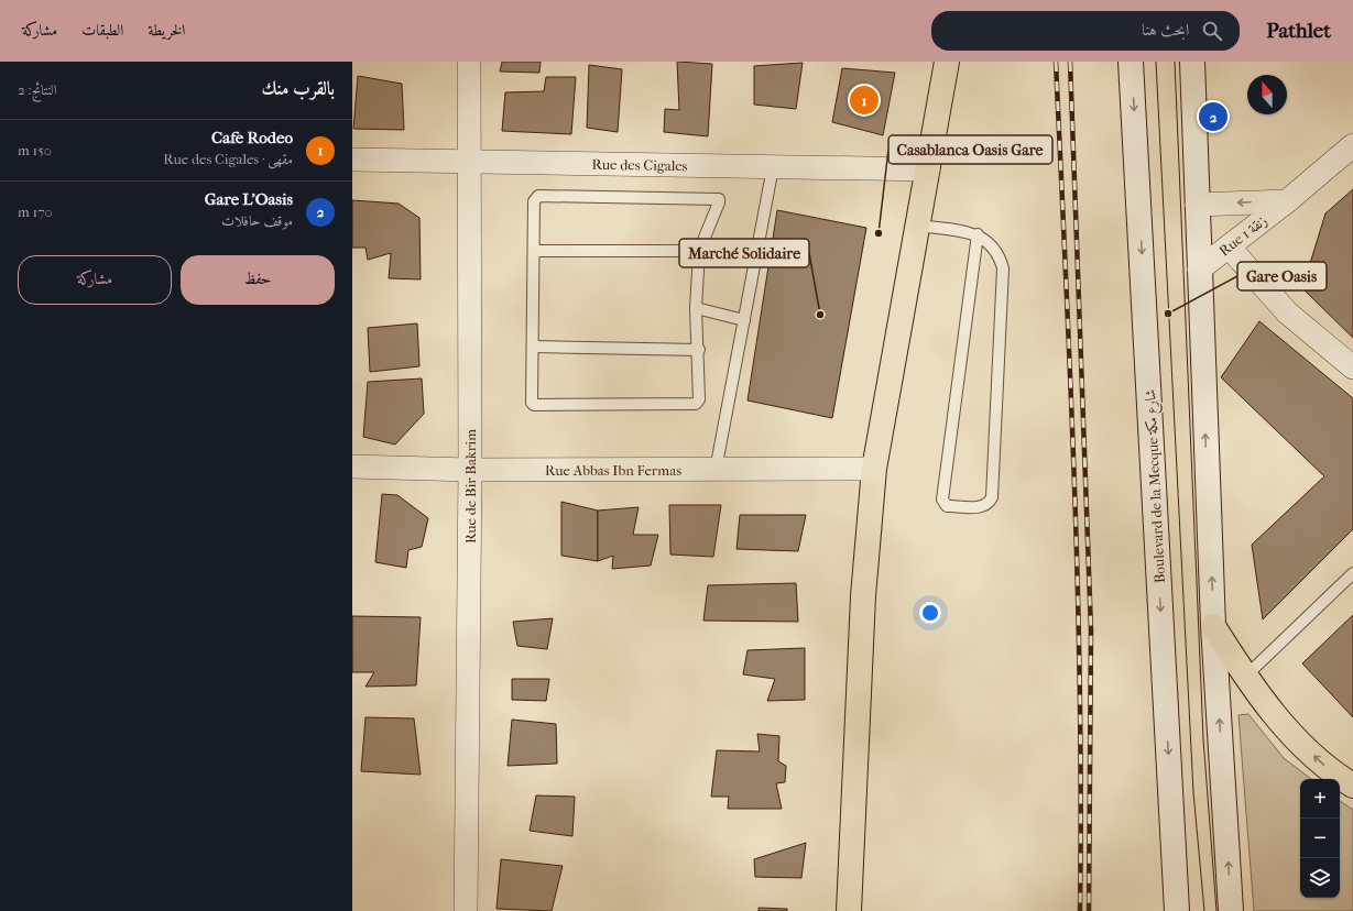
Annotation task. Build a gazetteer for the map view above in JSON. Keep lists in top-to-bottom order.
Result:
{
  "streets": {
    "main road": ["Boulevard de la Mecque شارع مكة"],
    "street": [
      "Rue des Cigales",
      "Rue 1 زنقة",
      "Rue Abbas Ibn Fermas",
      "Rue de Bir Bakrim"
    ]
  },
  "crossings": [
    ["Rue des Cigales", "Rue de Bir Bakrim"],
    ["Rue Abbas Ibn Fermas", "Rue de Bir Bakrim"]
  ],
  "places": ["Casablanca Oasis Gare", "Gare Oasis", "Marché Solidaire"],
  "north": "top",
  "page": {
    "header": "Pathlet",
    "search": "ابحث هنا",
    "nav": ["الخريطة", "الطبقات", "مشاركة"],
    "heading": ["بالقرب منك", "النتائج: 2"],
    "pins": ["1", "2"],
    "list": [
      {
        "mark": "1",
        "name": "Cafe Rodeo",
        "note": "مقهى · Rue des Cigales",
        "value": "150 m"
      },
      {
        "mark": "2",
        "name": "Gare L'Oasis",
        "note": "موقف حافلات",
        "value": "170 m"
      }
    ],
    "buttons": ["حفظ", "مشاركة"],
    "map_buttons": ["+", "−"]
  }
}
